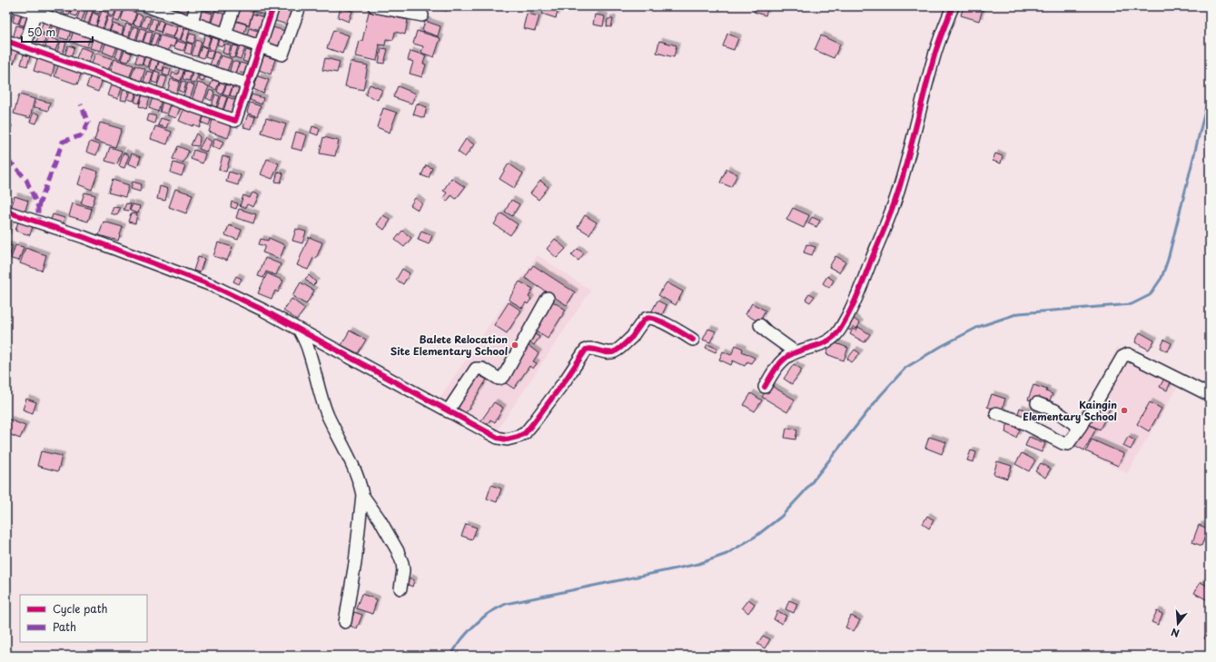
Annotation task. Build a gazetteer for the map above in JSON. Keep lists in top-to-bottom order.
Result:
{
  "places": ["Balete Relocation Site Elementary School", "Kaingin Elementary School"],
  "legend": ["Cycle path", "Path"],
  "scale_bar": "50 m",
  "north": "bottom"
}
